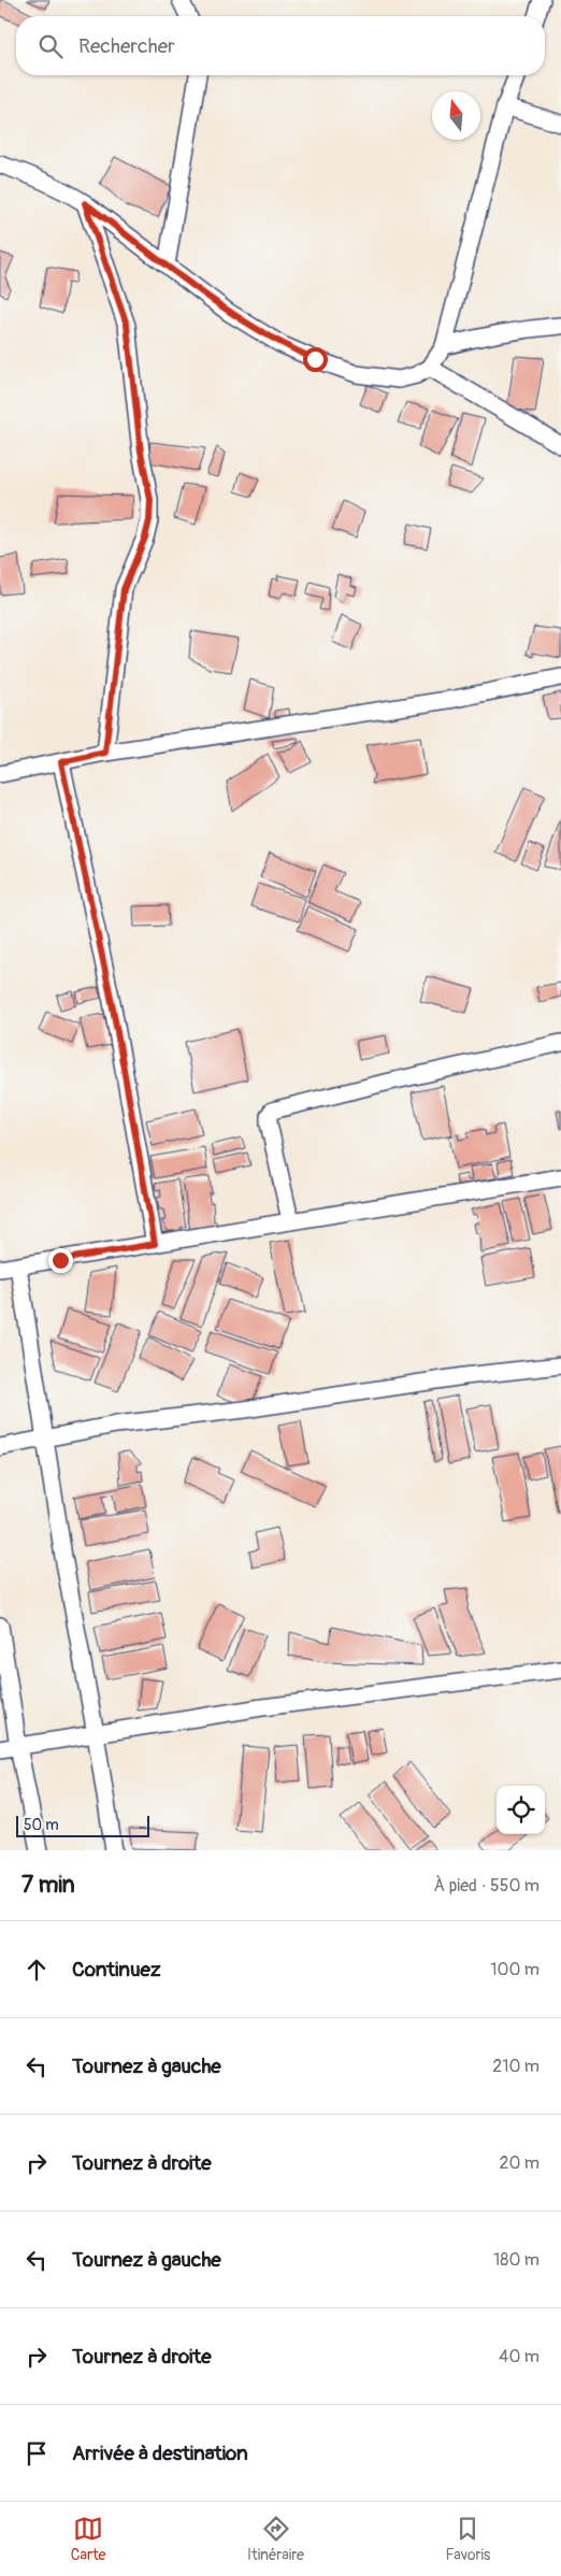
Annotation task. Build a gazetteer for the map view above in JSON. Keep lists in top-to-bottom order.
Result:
{
  "scale_bar": "50 m",
  "north": "top",
  "page": {
    "search": "Rechercher",
    "scale": "50 m",
    "heading": ["7 min", "À pied · 550 m"],
    "list": [
      ["Continuez", "100 m"],
      ["Tournez à gauche", "210 m"],
      ["Tournez à droite", "20 m"],
      ["Tournez à gauche", "180 m"],
      ["Tournez à droite", "40 m"],
      "Arrivée à destination"
    ],
    "nav": ["Carte", "Itinéraire", "Favoris"]
  }
}
